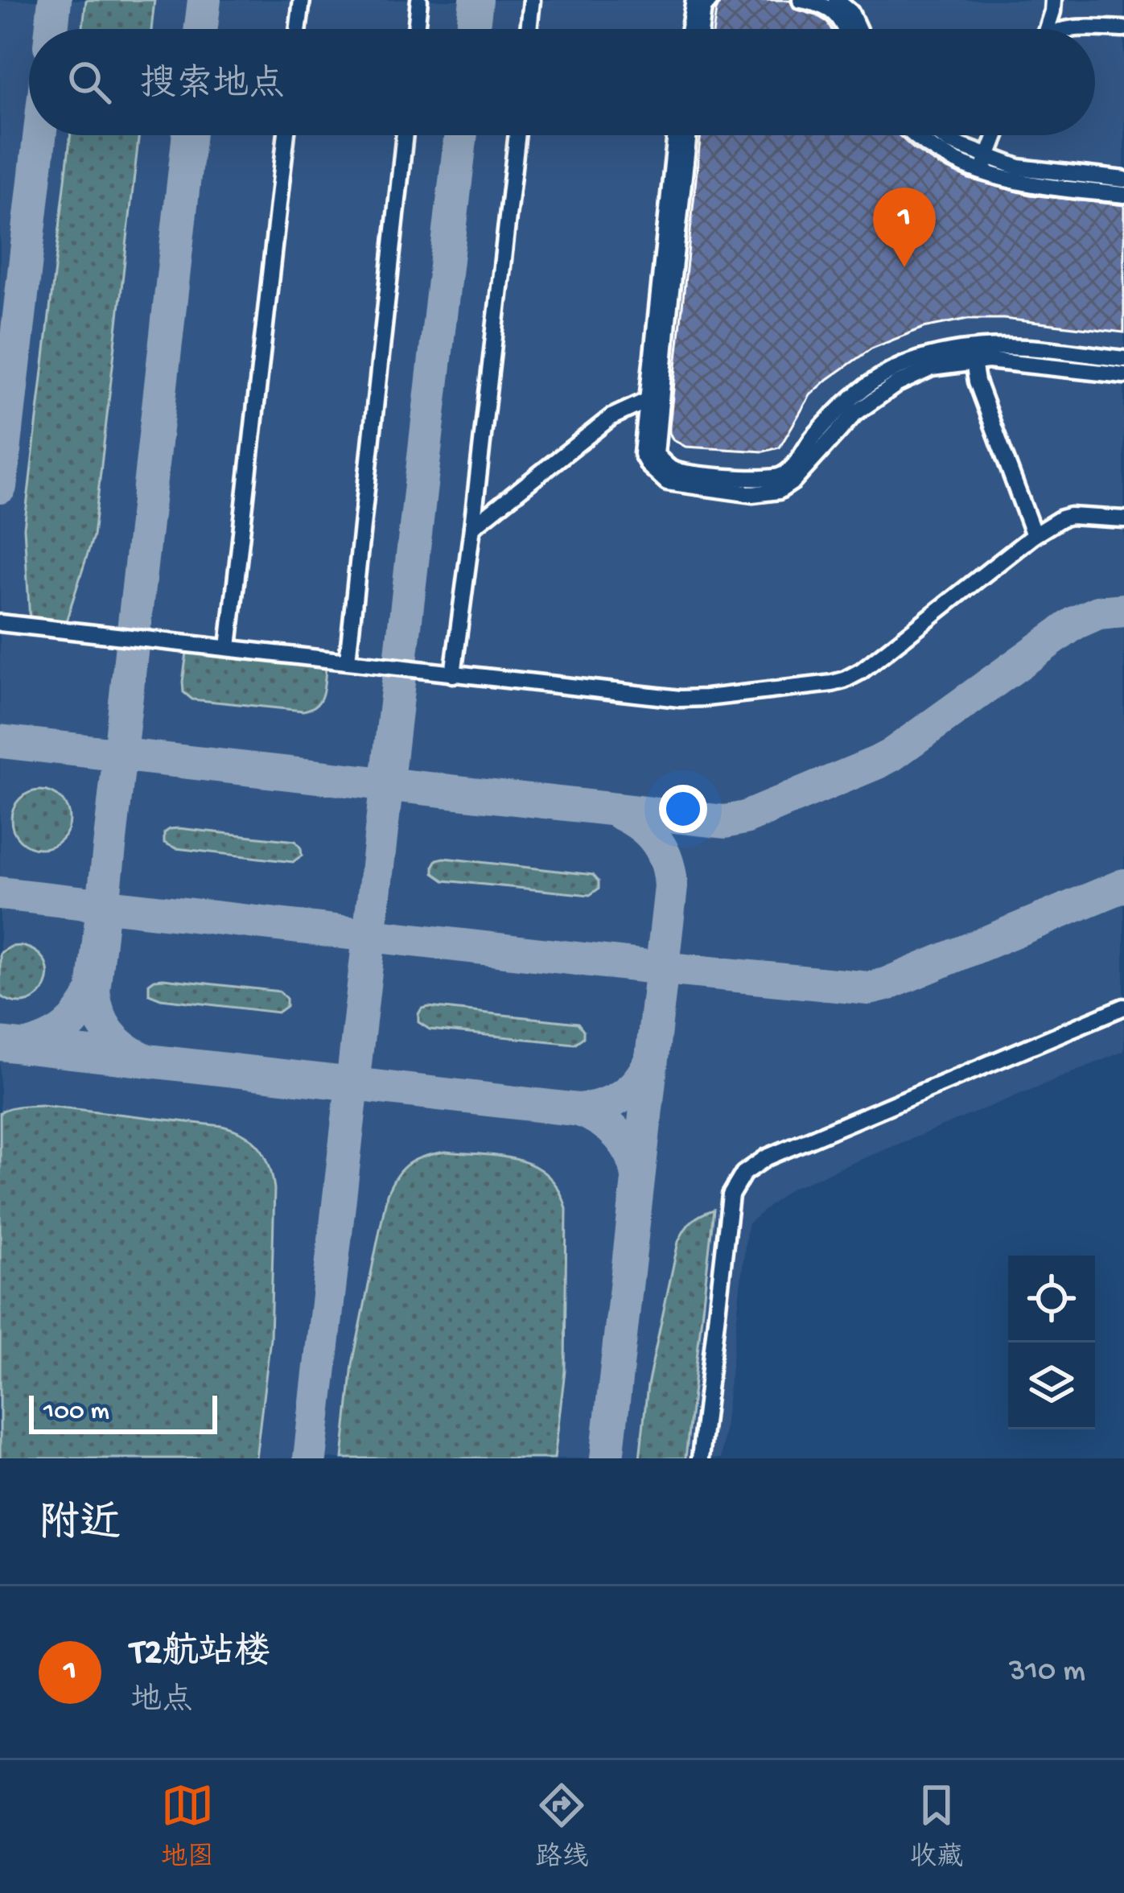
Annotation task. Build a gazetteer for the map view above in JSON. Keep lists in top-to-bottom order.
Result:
{
  "scale_bar": "100 m",
  "page": {
    "search": "搜索地点",
    "pins": "1",
    "scale": "100 m",
    "heading": "附近",
    "list": [
      {
        "mark": "1",
        "name": "T2航站楼",
        "note": "地点",
        "value": "310 m"
      }
    ],
    "nav": ["地图", "路线", "收藏"]
  }
}
